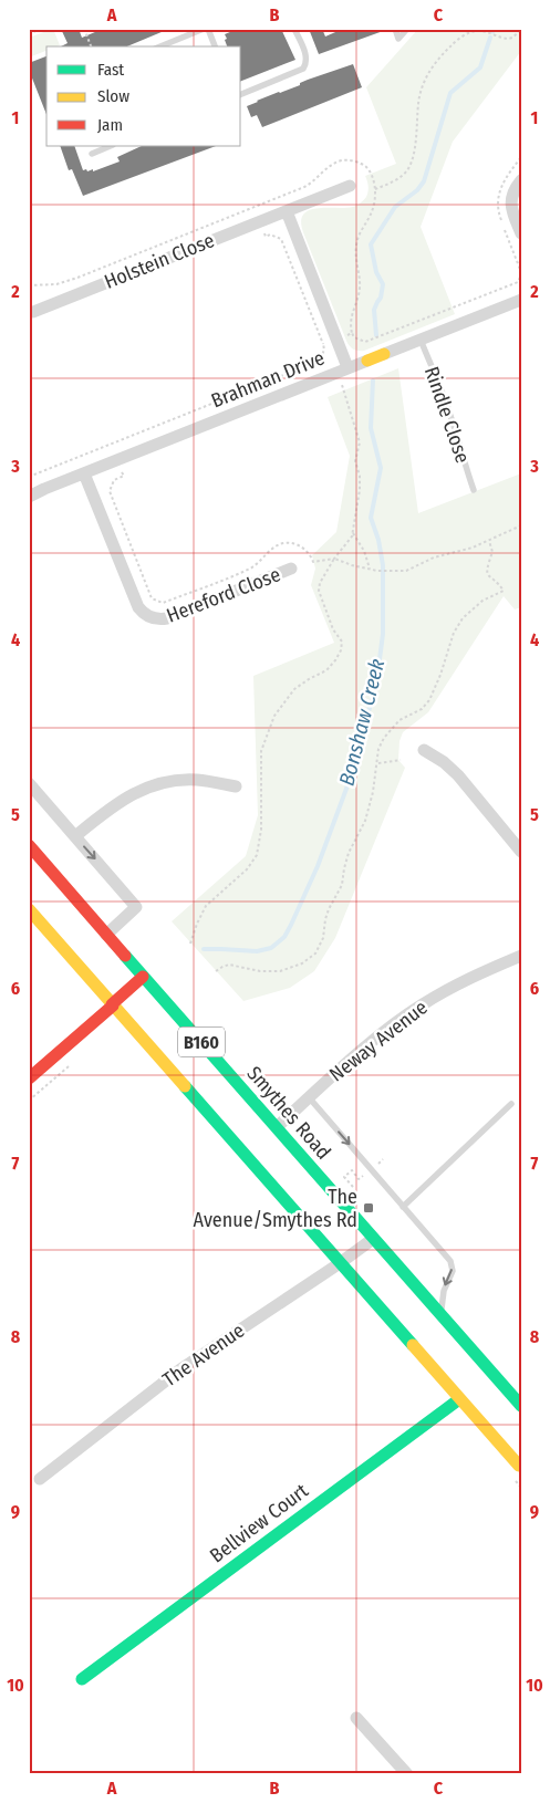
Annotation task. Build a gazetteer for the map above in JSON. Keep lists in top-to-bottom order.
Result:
{
  "streets": {
    "street": [
      "Holstein Close",
      "Brahman Drive",
      "Hereford Close",
      "Neway Avenue",
      "B160",
      "Smythes Road",
      "The Avenue",
      "Bellview Court"
    ],
    "lane": ["Rindle Close"]
  },
  "crossings": [
    ["Brahman Drive", "Rindle Close"],
    ["Brahman Drive", "Hereford Close"],
    ["Neway Avenue", "Smythes Road"],
    ["Smythes Road", "The Avenue"]
  ],
  "water": ["Bonshaw Creek"],
  "places": {
    "transit": ["The Avenue/Smythes Rd"]
  },
  "legend": ["Fast", "Slow", "Jam"],
  "grid": {
    "columns": ["A", "B", "C"],
    "rows": [
      "1",
      "2",
      "3",
      "4",
      "5",
      "6",
      "7",
      "8",
      "9",
      "10"
    ]
  }
}
